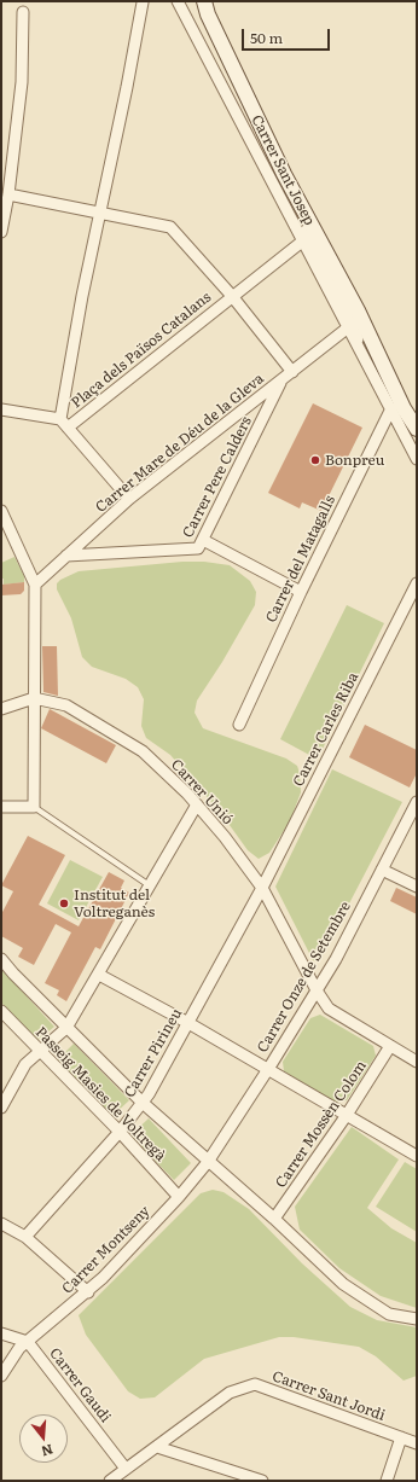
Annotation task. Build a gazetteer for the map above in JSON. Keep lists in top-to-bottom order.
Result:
{
  "streets": {
    "street": [
      "Carrer Sant Josep",
      "Plaça dels Països Catalans",
      "Carrer Mare de Déu de la Gleva",
      "Carrer Pere Calders",
      "Carrer del Matagalls",
      "Carrer Carles Riba",
      "Carrer Unió",
      "Carrer Onze de Setembre",
      "Carrer Pirineu",
      "Passeig Masies de Voltregà",
      "Carrer Mossèn Colom",
      "Carrer Montseny",
      "Carrer Gaudi",
      "Carrer Sant Jordi"
    ]
  },
  "crossings": [
    ["Carrer Sant Josep", "Plaça dels Països Catalans"],
    ["Carrer Sant Josep", "Carrer Mare de Déu de la Gleva"],
    ["Carrer Sant Josep", "Carrer del Matagalls"],
    ["Carrer Mare de Déu de la Gleva", "Carrer Pere Calders"],
    ["Carrer Carles Riba", "Carrer Unió"],
    ["Carrer Carles Riba", "Carrer Pirineu"],
    ["Carrer Unió", "Carrer Onze de Setembre"],
    ["Carrer Unió", "Carrer Pirineu"],
    ["Carrer Unió", "Carrer Mossèn Colom"],
    ["Carrer Onze de Setembre", "Passeig Masies de Voltregà"],
    ["Carrer Onze de Setembre", "Carrer Montseny"],
    ["Carrer Pirineu", "Passeig Masies de Voltregà"],
    ["Passeig Masies de Voltregà", "Carrer Mossèn Colom"],
    ["Passeig Masies de Voltregà", "Carrer Montseny"],
    ["Carrer Montseny", "Carrer Gaudi"],
    ["Carrer Gaudi", "Carrer Sant Jordi"]
  ],
  "places": ["Bonpreu", "Institut del Voltreganès"],
  "scale_bar": "50 m",
  "north": "bottom"
}
